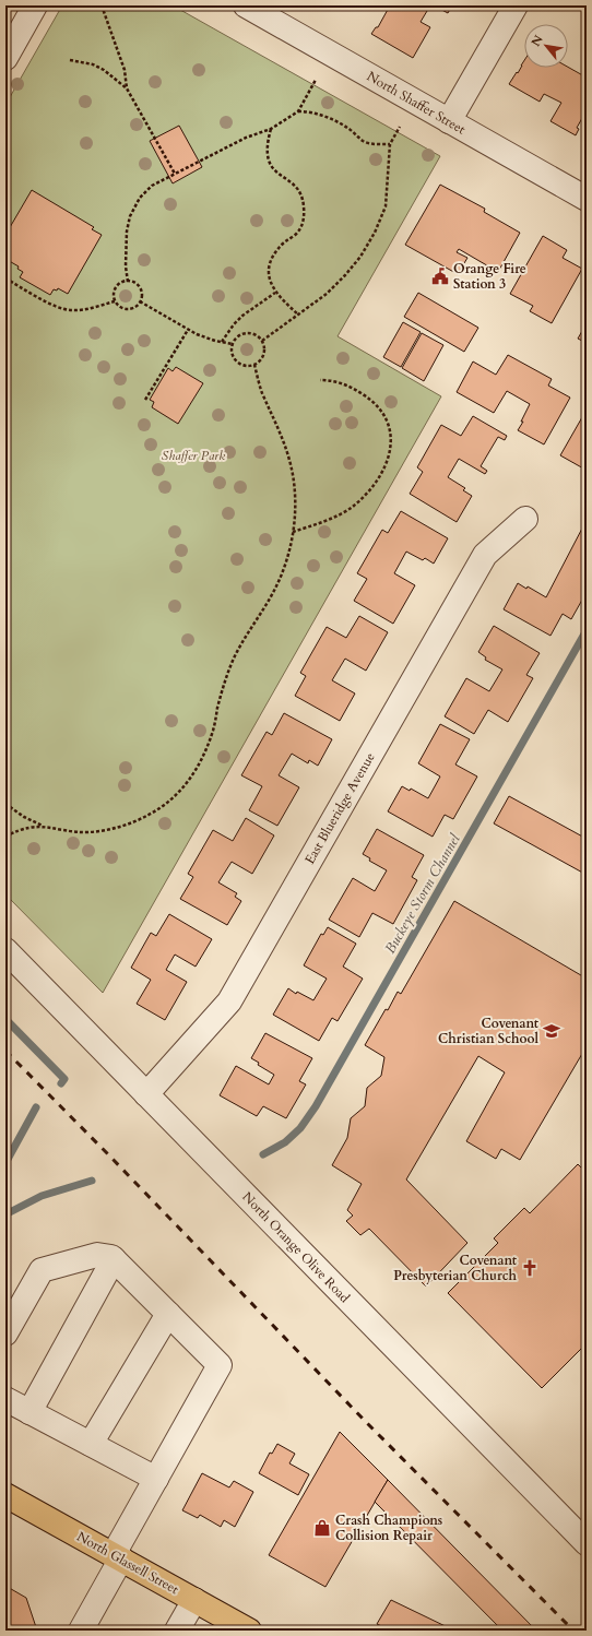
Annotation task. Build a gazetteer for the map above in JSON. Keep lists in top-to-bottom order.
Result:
{
  "streets": {
    "main road": ["North Glassell Street"],
    "street": ["North Shaffer Street", "East Blueridge Avenue", "North Orange Olive Road"]
  },
  "crossings": [
    ["East Blueridge Avenue", "North Orange Olive Road"]
  ],
  "water": ["Buckeye Storm Channel"],
  "parks": ["Shaffer Park"],
  "places": {
    "public building": ["Orange Fire Station 3"],
    "school or university": ["Covenant Christian School"],
    "church": ["Covenant Presbyterian Church"],
    "shop": ["Crash Champions Collision Repair"]
  },
  "north": "top left"
}
